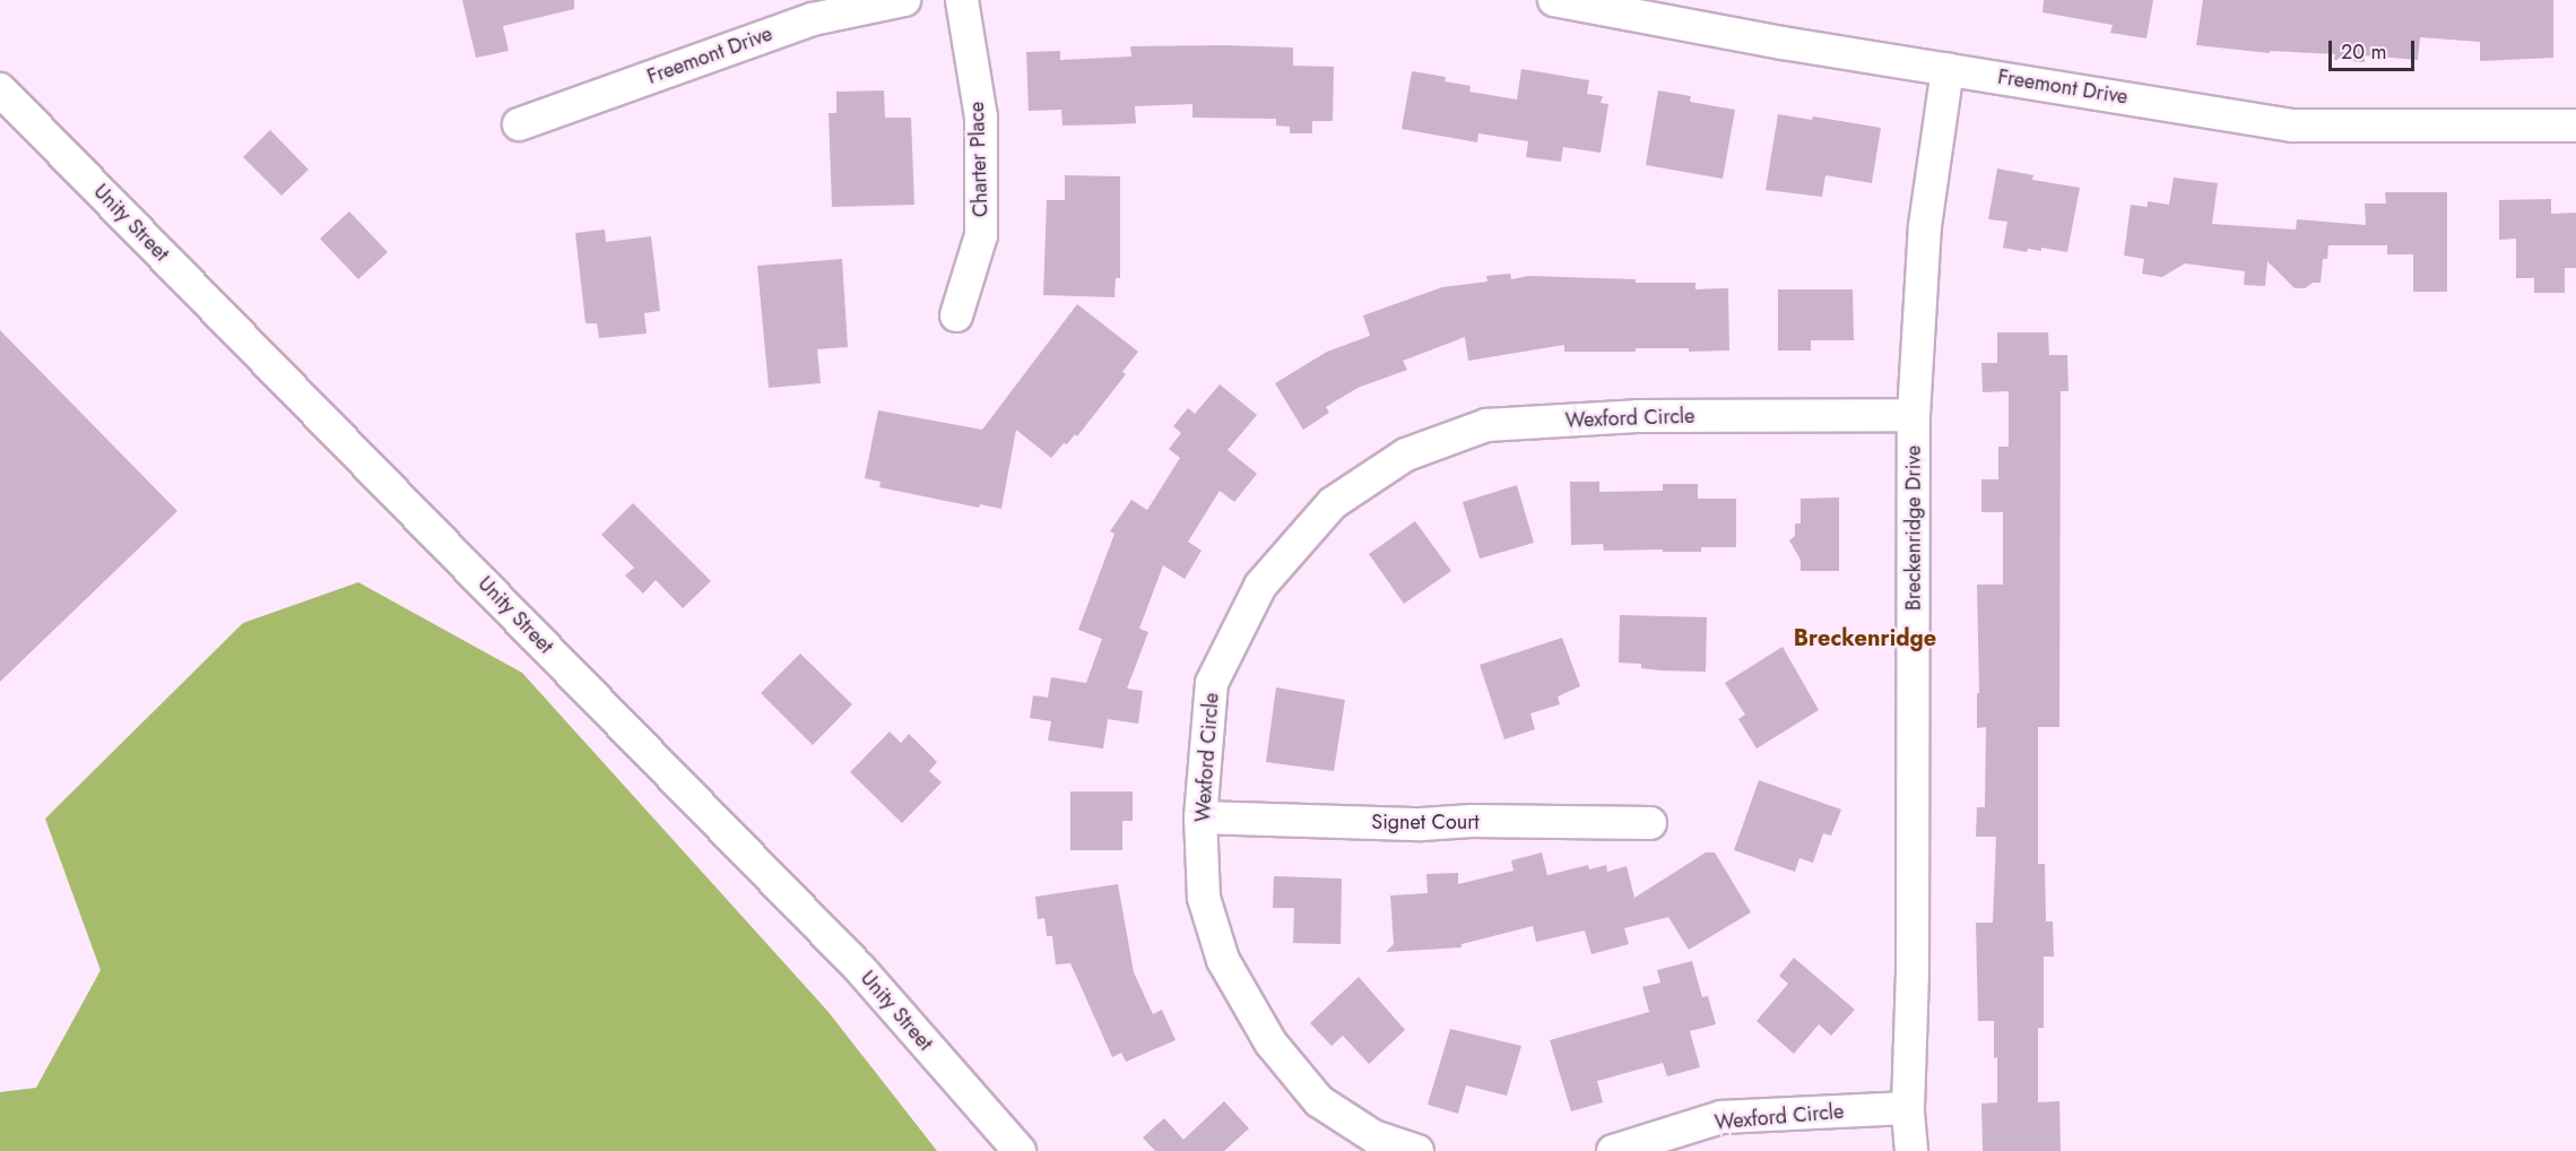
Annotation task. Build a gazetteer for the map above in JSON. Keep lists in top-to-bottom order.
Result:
{
  "streets": {
    "street": [
      "Freemont Drive",
      "Charter Place",
      "Unity Street",
      "Wexford Circle",
      "Breckenridge Drive",
      "Signet Court"
    ]
  },
  "crossings": [
    ["Freemont Drive", "Breckenridge Drive"],
    ["Wexford Circle", "Breckenridge Drive"],
    ["Wexford Circle", "Signet Court"]
  ],
  "districts": ["Breckenridge"],
  "scale_bar": "20 m"
}
